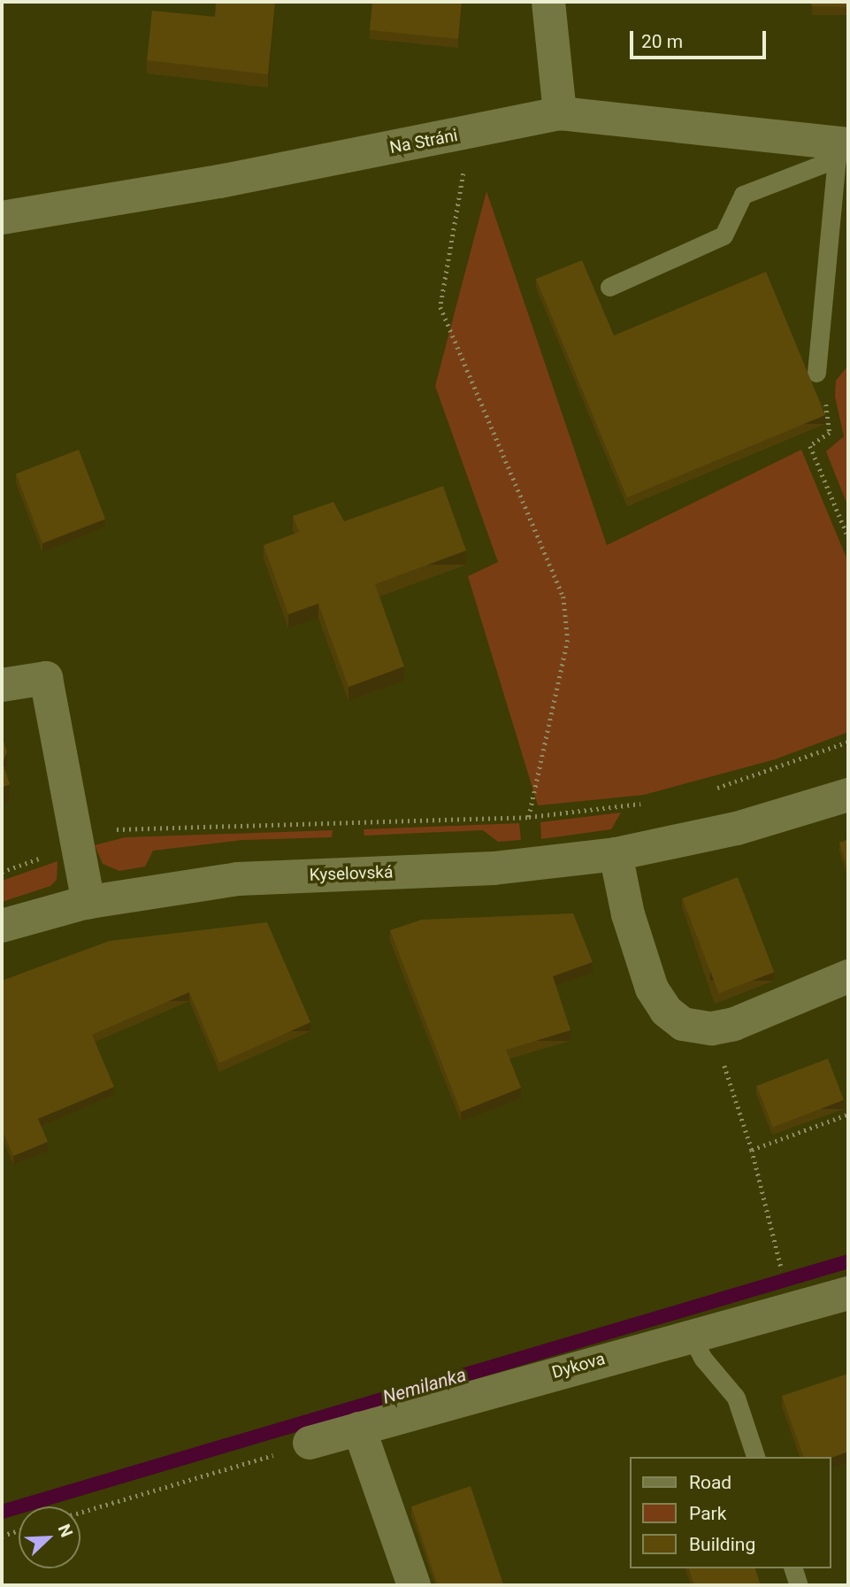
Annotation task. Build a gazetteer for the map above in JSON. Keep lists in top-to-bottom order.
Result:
{
  "streets": {
    "street": ["Na Stráni", "Kyselovská", "Dykova"]
  },
  "water": ["Nemilanka"],
  "legend": ["Road", "Park", "Building"],
  "scale_bar": "20 m",
  "north": "top right"
}
